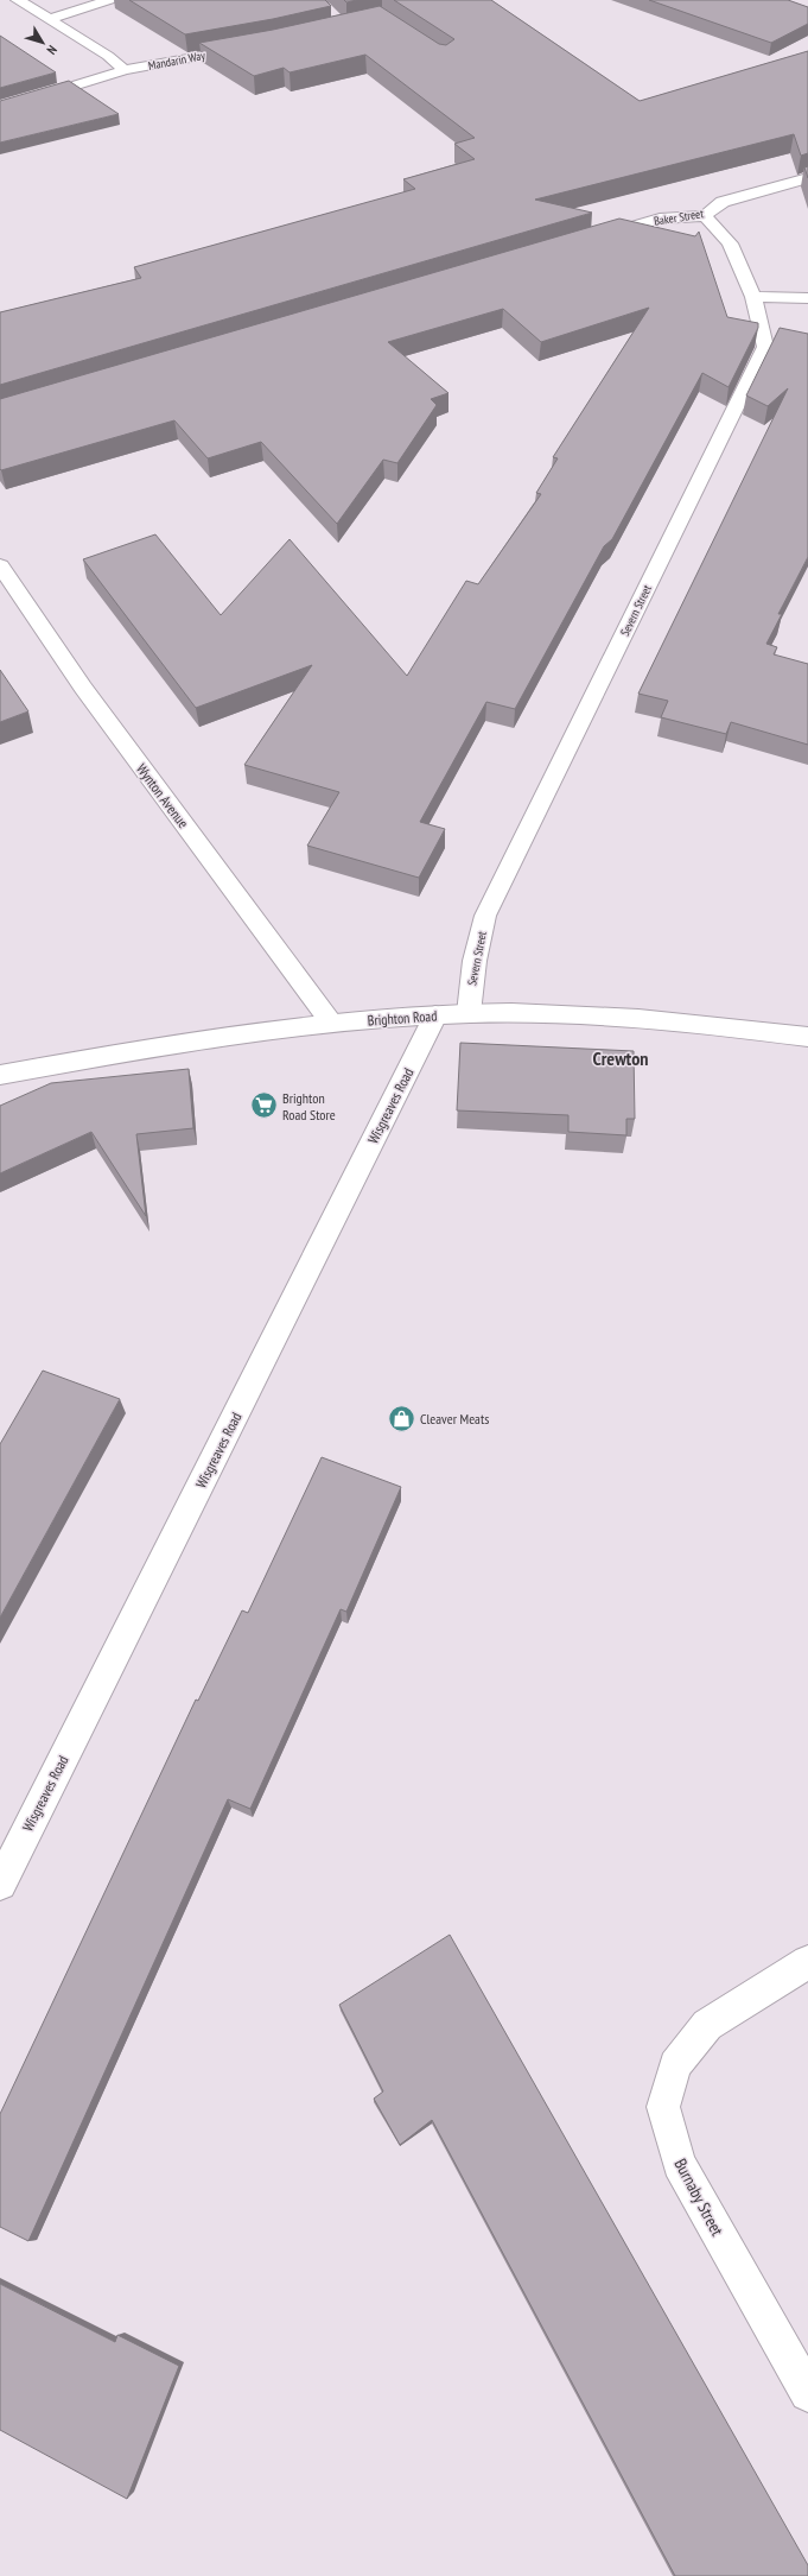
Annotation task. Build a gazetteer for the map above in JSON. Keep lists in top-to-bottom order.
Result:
{
  "streets": {
    "street": [
      "Mandarin Way",
      "Baker Street",
      "Severn Street",
      "Wynton Avenue",
      "Brighton Road",
      "Wisgreaves Road",
      "Burnaby Street"
    ]
  },
  "crossings": [
    ["Baker Street", "Severn Street"],
    ["Severn Street", "Brighton Road"],
    ["Wynton Avenue", "Brighton Road"],
    ["Brighton Road", "Wisgreaves Road"]
  ],
  "districts": ["Crewton"],
  "places": {
    "supermarket": ["Brighton Road Store"],
    "shop": ["Cleaver Meats"]
  },
  "north": "bottom right"
}
